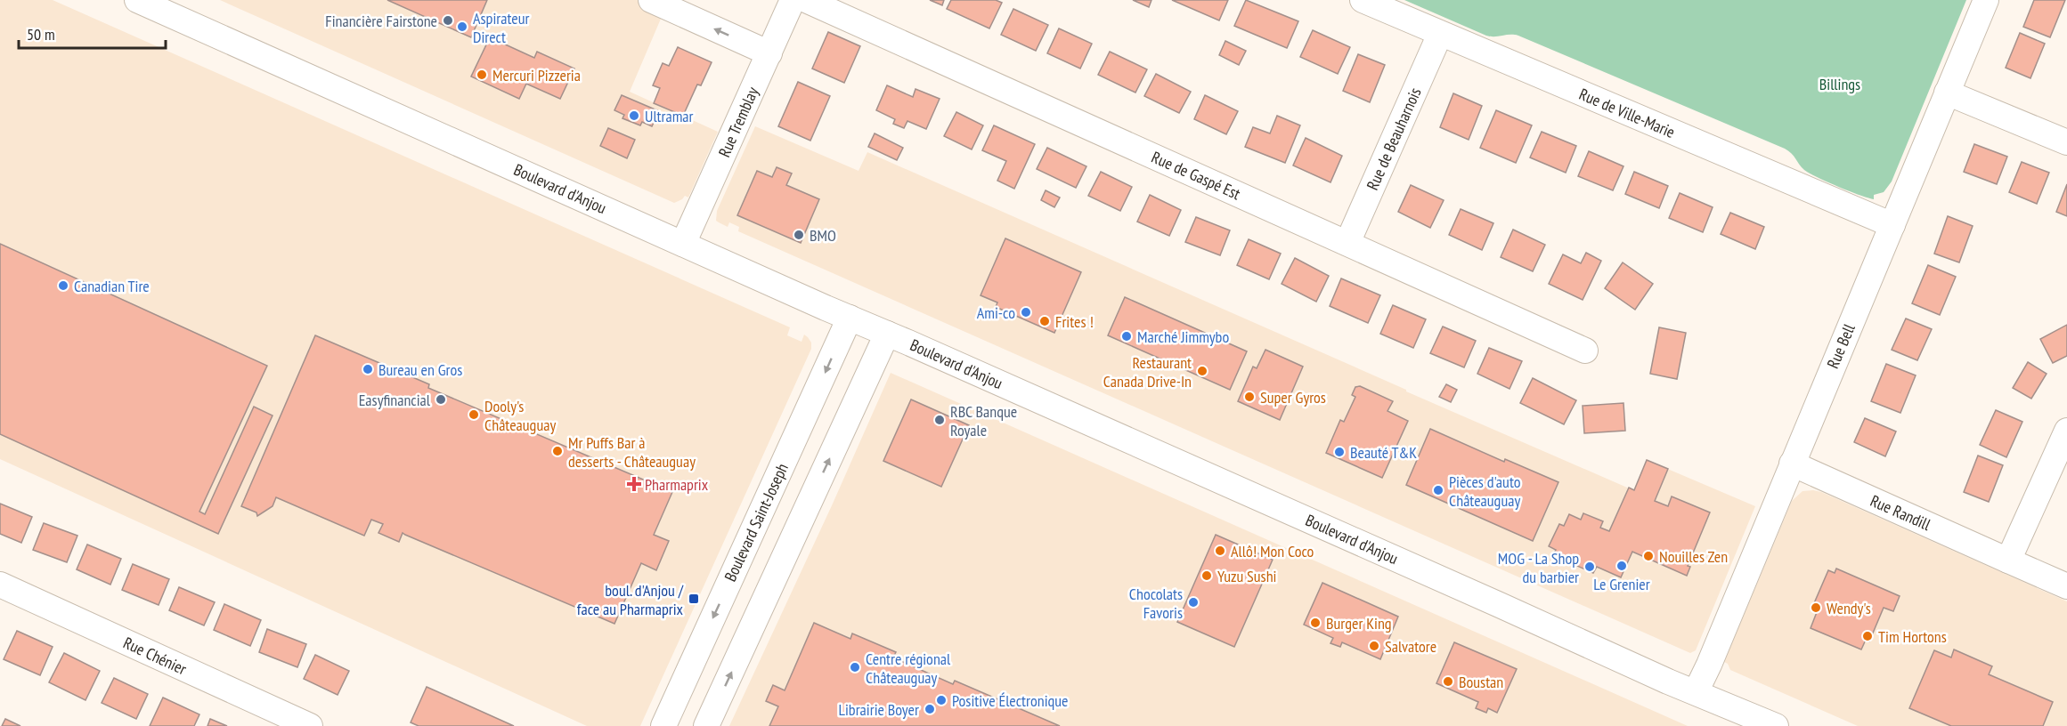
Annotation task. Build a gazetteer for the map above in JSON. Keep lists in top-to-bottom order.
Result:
{
  "streets": {
    "street": [
      "Rue de Ville-Marie",
      "Rue Tremblay",
      "Rue de Beauharnois",
      "Rue de Gaspé Est",
      "Boulevard d'Anjou",
      "Rue Bell",
      "Rue Randill",
      "Boulevard Saint-Joseph",
      "Rue Chénier"
    ]
  },
  "crossings": [
    ["Rue de Ville-Marie", "Rue de Beauharnois"],
    ["Rue de Ville-Marie", "Rue Bell"],
    ["Rue Tremblay", "Boulevard d'Anjou"],
    ["Rue de Beauharnois", "Rue de Gaspé Est"],
    ["Boulevard d'Anjou", "Rue Bell"],
    ["Boulevard d'Anjou", "Boulevard Saint-Joseph"],
    ["Rue Bell", "Rue Randill"]
  ],
  "parks": ["Billings"],
  "places": {
    "other": [
      "Financière Fairstone",
      "Aspirateur Direct",
      "Mercuri Pizzeria",
      "Ultramar",
      "BMO",
      "Canadian Tire",
      "Ami-co",
      "Frites !",
      "Marché Jimmybo",
      "Bureau en Gros",
      "Restaurant Canada Drive-In",
      "Super Gyros",
      "Easyfinancial",
      "Dooly's Châteauguay",
      "RBC Banque Royale",
      "Mr Puffs Bar à desserts - Châteauguay",
      "Beauté T&K",
      "Pièces d'auto Châteauguay",
      "Allô! Mon Coco",
      "Nouilles Zen",
      "Le Grenier",
      "MOG - La Shop du barbier",
      "Yuzu Sushi",
      "Chocolats Favoris",
      "Wendy's",
      "Burger King",
      "Tim Hortons",
      "Salvatore",
      "Centre régional Châteauguay",
      "Boustan",
      "Positive Électronique",
      "Librairie Boyer"
    ],
    "health": ["Pharmaprix"],
    "transit": ["boul. d'Anjou / face au Pharmaprix"]
  },
  "scale_bar": "50 m"
}
